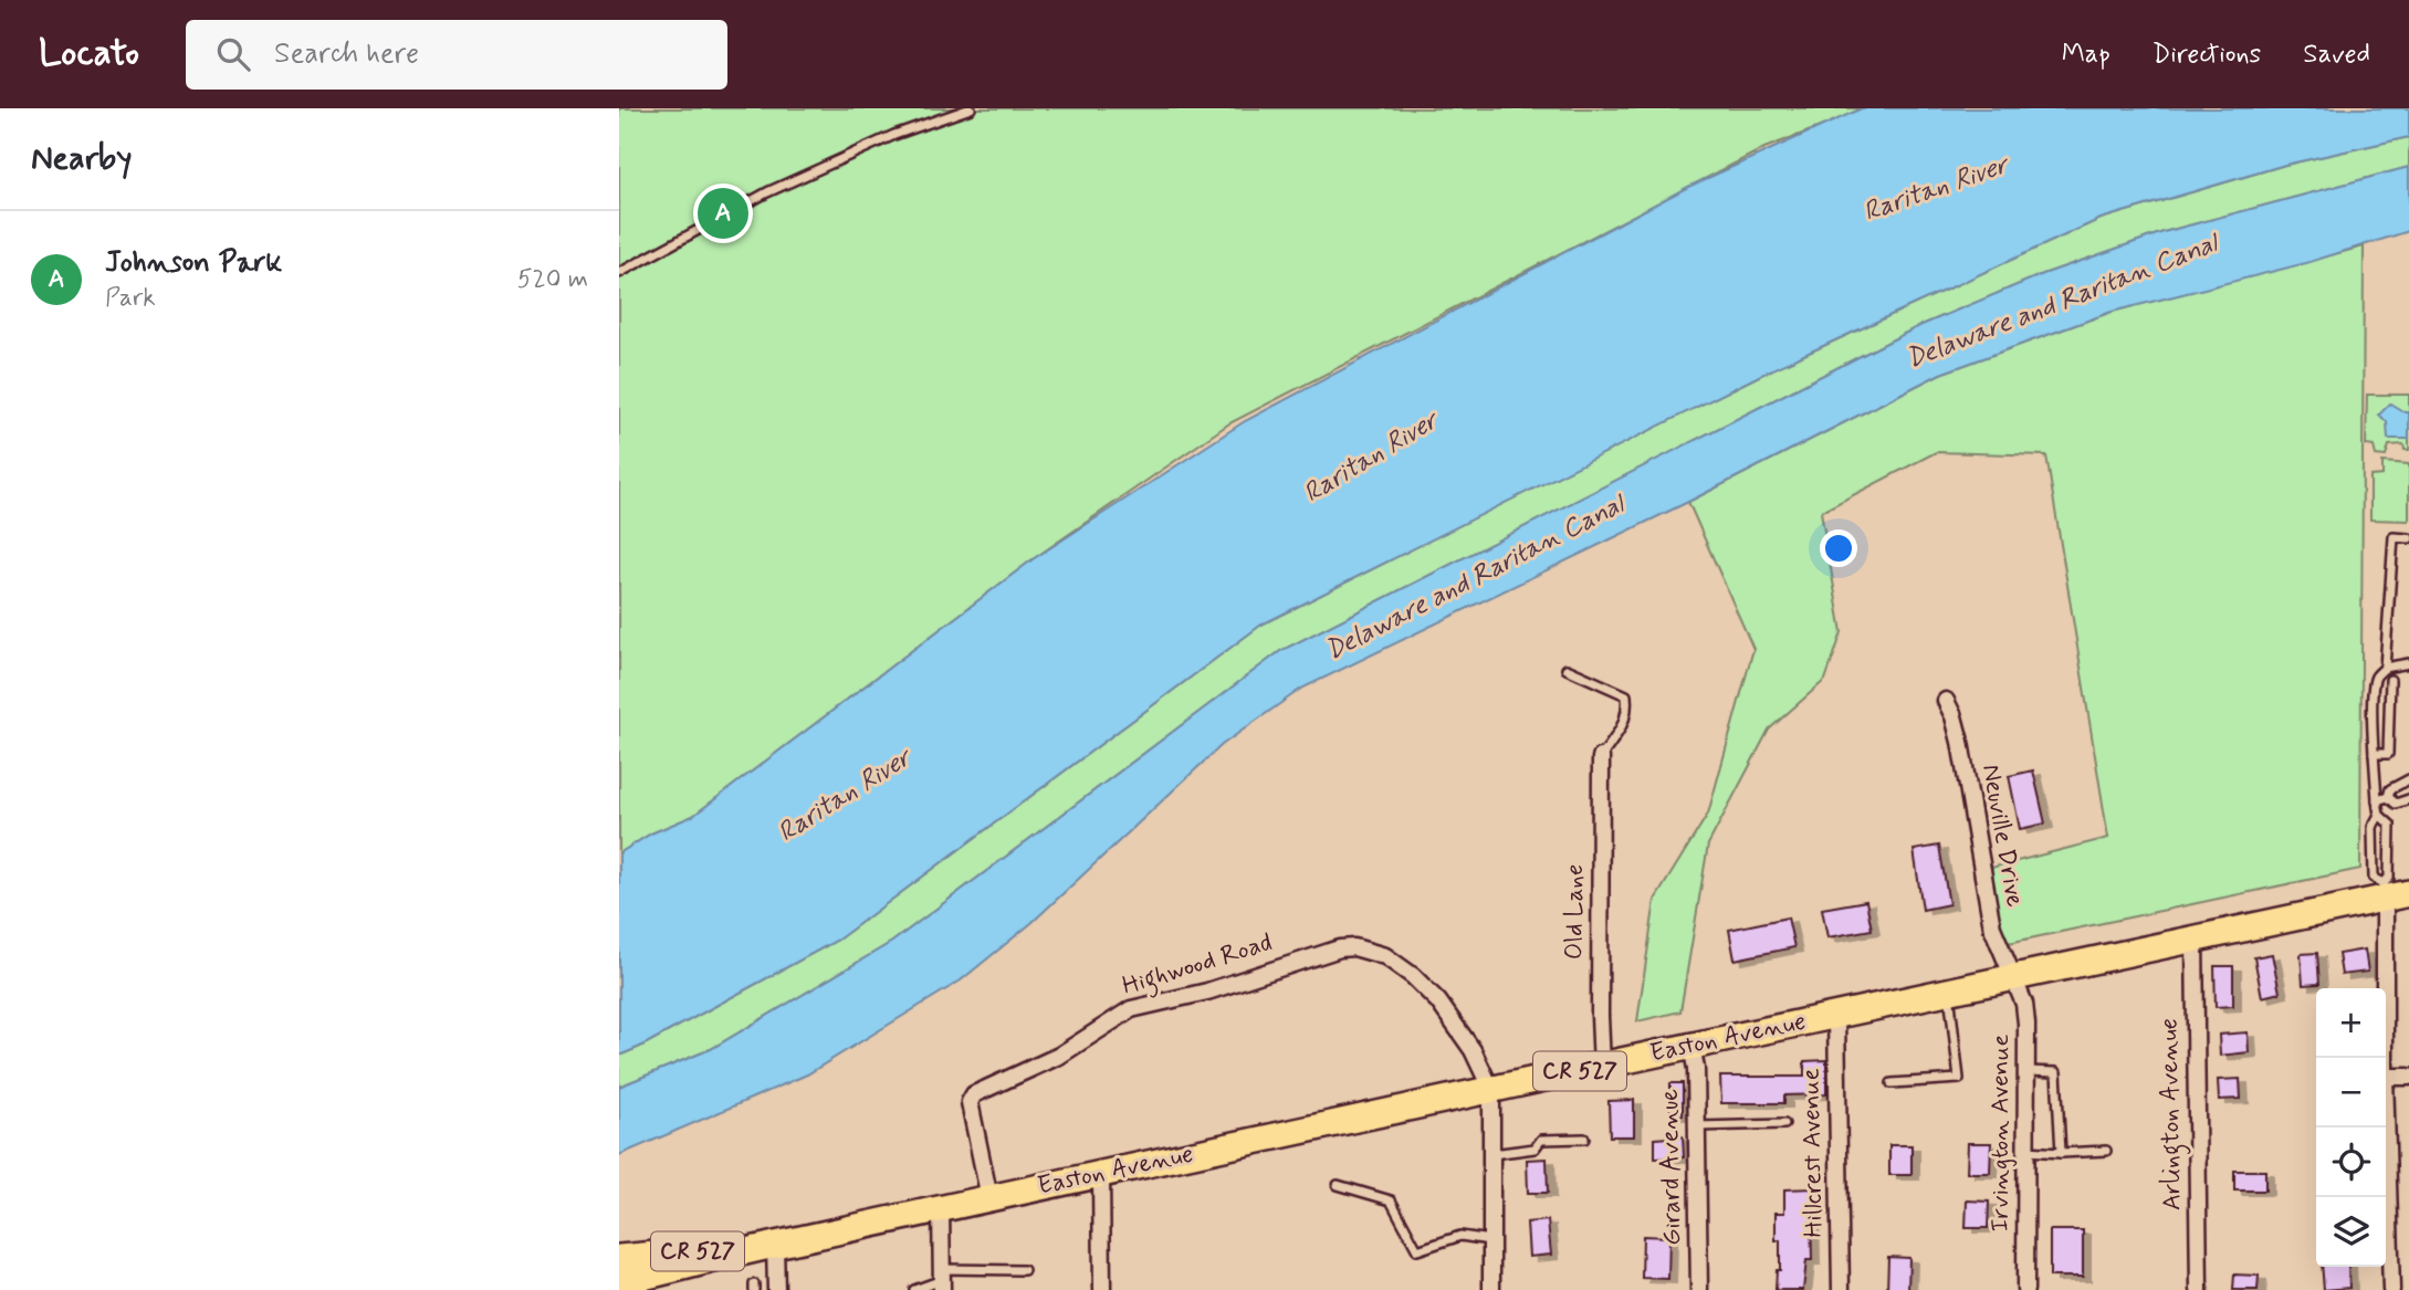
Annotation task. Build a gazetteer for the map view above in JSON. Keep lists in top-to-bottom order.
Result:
{
  "streets": {
    "main road": ["Easton Avenue", "CR 527"],
    "street": [
      "Neuville Drive",
      "Old Lane",
      "Highwood Road",
      "Arlington Avenue",
      "Irvington Avenue",
      "Hillcrest Avenue",
      "Girard Avenue"
    ]
  },
  "crossings": [
    ["Neuville Drive", "Easton Avenue"],
    ["Neuville Drive", "Irvington Avenue"],
    ["Old Lane", "Easton Avenue"],
    ["Highwood Road", "Easton Avenue"],
    ["Easton Avenue", "Arlington Avenue"],
    ["Easton Avenue", "Irvington Avenue"],
    ["Easton Avenue", "Hillcrest Avenue"],
    ["Easton Avenue", "Girard Avenue"]
  ],
  "water": ["Raritan River", "Delaware and Raritan Canal"],
  "page": {
    "header": "Locato",
    "search": "Search here",
    "nav": ["Map", "Directions", "Saved"],
    "heading": "Nearby",
    "pins": "A",
    "list": [
      {
        "mark": "A",
        "name": "Johnson Park",
        "note": "Park",
        "value": "520 m"
      }
    ],
    "map_buttons": ["+", "−"]
  }
}
